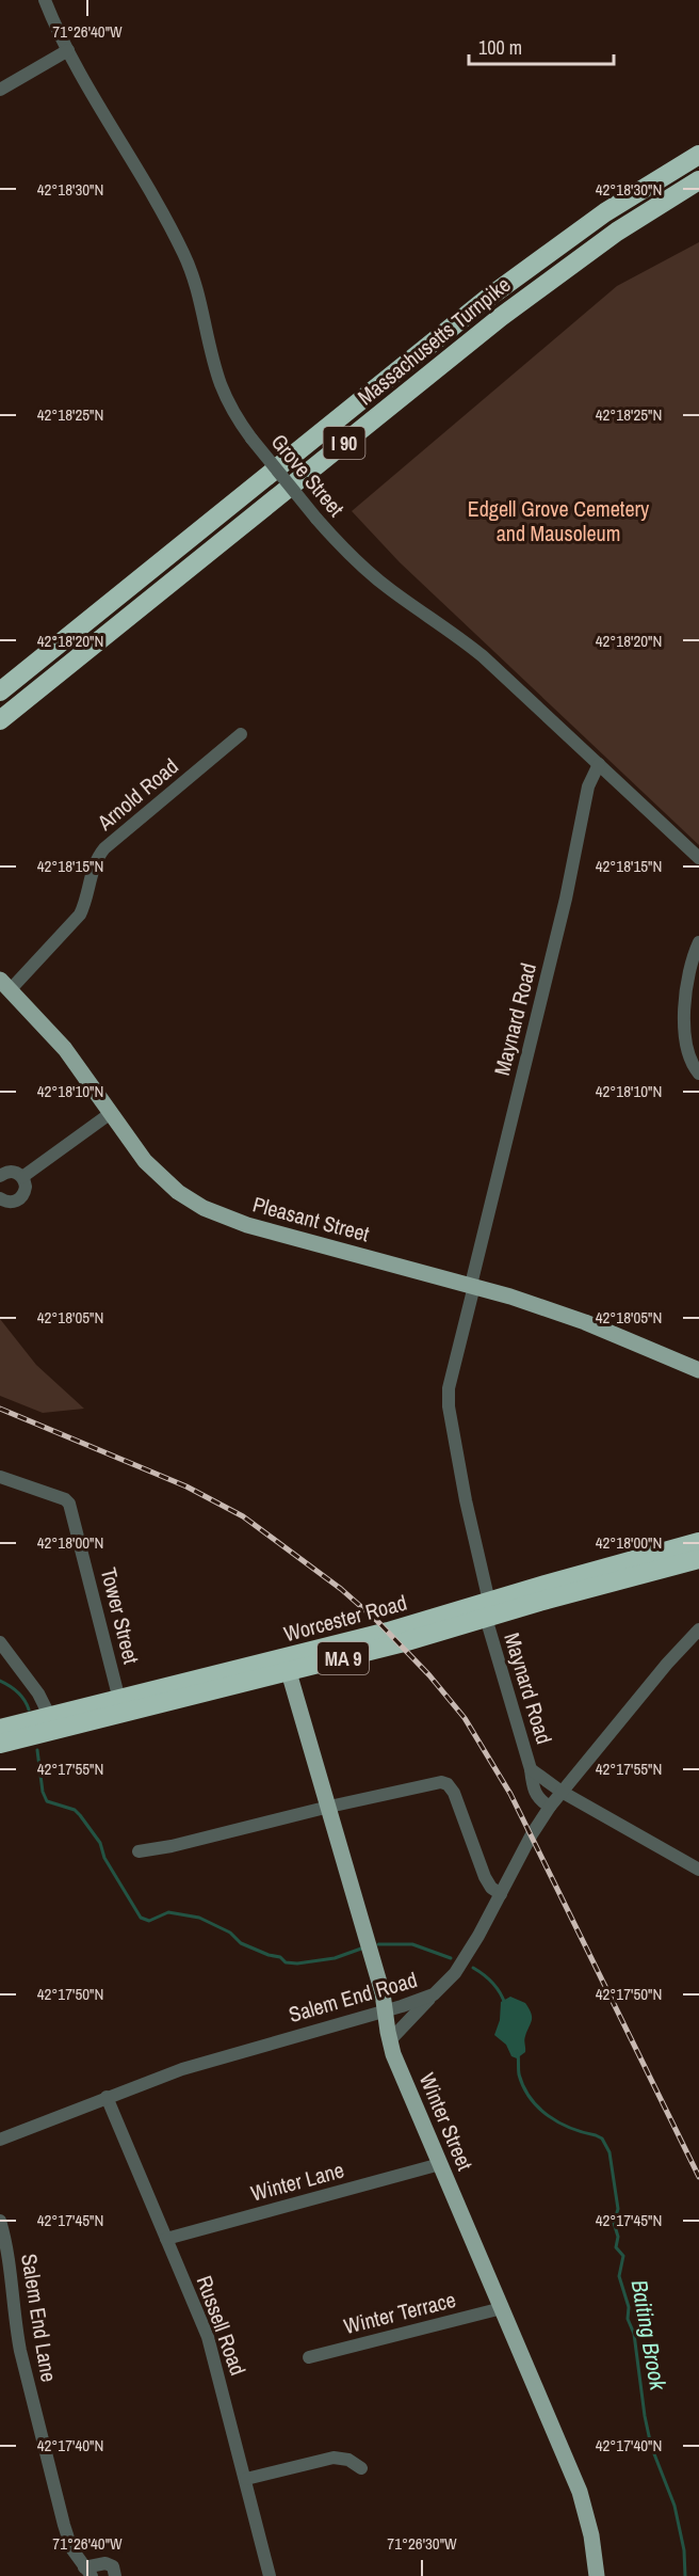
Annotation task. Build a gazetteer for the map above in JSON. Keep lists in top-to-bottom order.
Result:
{
  "streets": {
    "highway": [
      "Massachusetts Turnpike",
      "I 90",
      "Worcester Road",
      "MA 9"
    ],
    "main road": ["Pleasant Street", "Winter Street"],
    "street": [
      "Grove Street",
      "Arnold Road",
      "Maynard Road",
      "Tower Street",
      "Salem End Road",
      "Winter Lane",
      "Winter Terrace",
      "Salem End Lane",
      "Russell Road"
    ]
  },
  "crossings": [
    ["Grove Street", "Maynard Road"],
    ["Arnold Road", "Pleasant Street"],
    ["Maynard Road", "Pleasant Street"],
    ["Maynard Road", "Worcester Road"],
    ["Maynard Road", "Salem End Road"],
    ["Tower Street", "Worcester Road"],
    ["Worcester Road", "Winter Street"],
    ["Salem End Road", "Winter Street"],
    ["Salem End Road", "Russell Road"],
    ["Winter Street", "Winter Lane"],
    ["Winter Street", "Winter Terrace"],
    ["Winter Lane", "Russell Road"]
  ],
  "water": ["Baiting Brook"],
  "parks": ["Edgell Grove Cemetery and Mausoleum"],
  "scale_bar": "100 m",
  "coordinates": [
    "71°26'40\"W",
    "42°18'30\"N",
    "42°18'25\"N",
    "42°18'20\"N",
    "42°18'15\"N",
    "42°18'10\"N",
    "42°18'05\"N",
    "42°18'00\"N",
    "42°17'55\"N",
    "42°17'50\"N",
    "42°17'45\"N",
    "42°17'40\"N",
    "71°26'30\"W"
  ]
}
